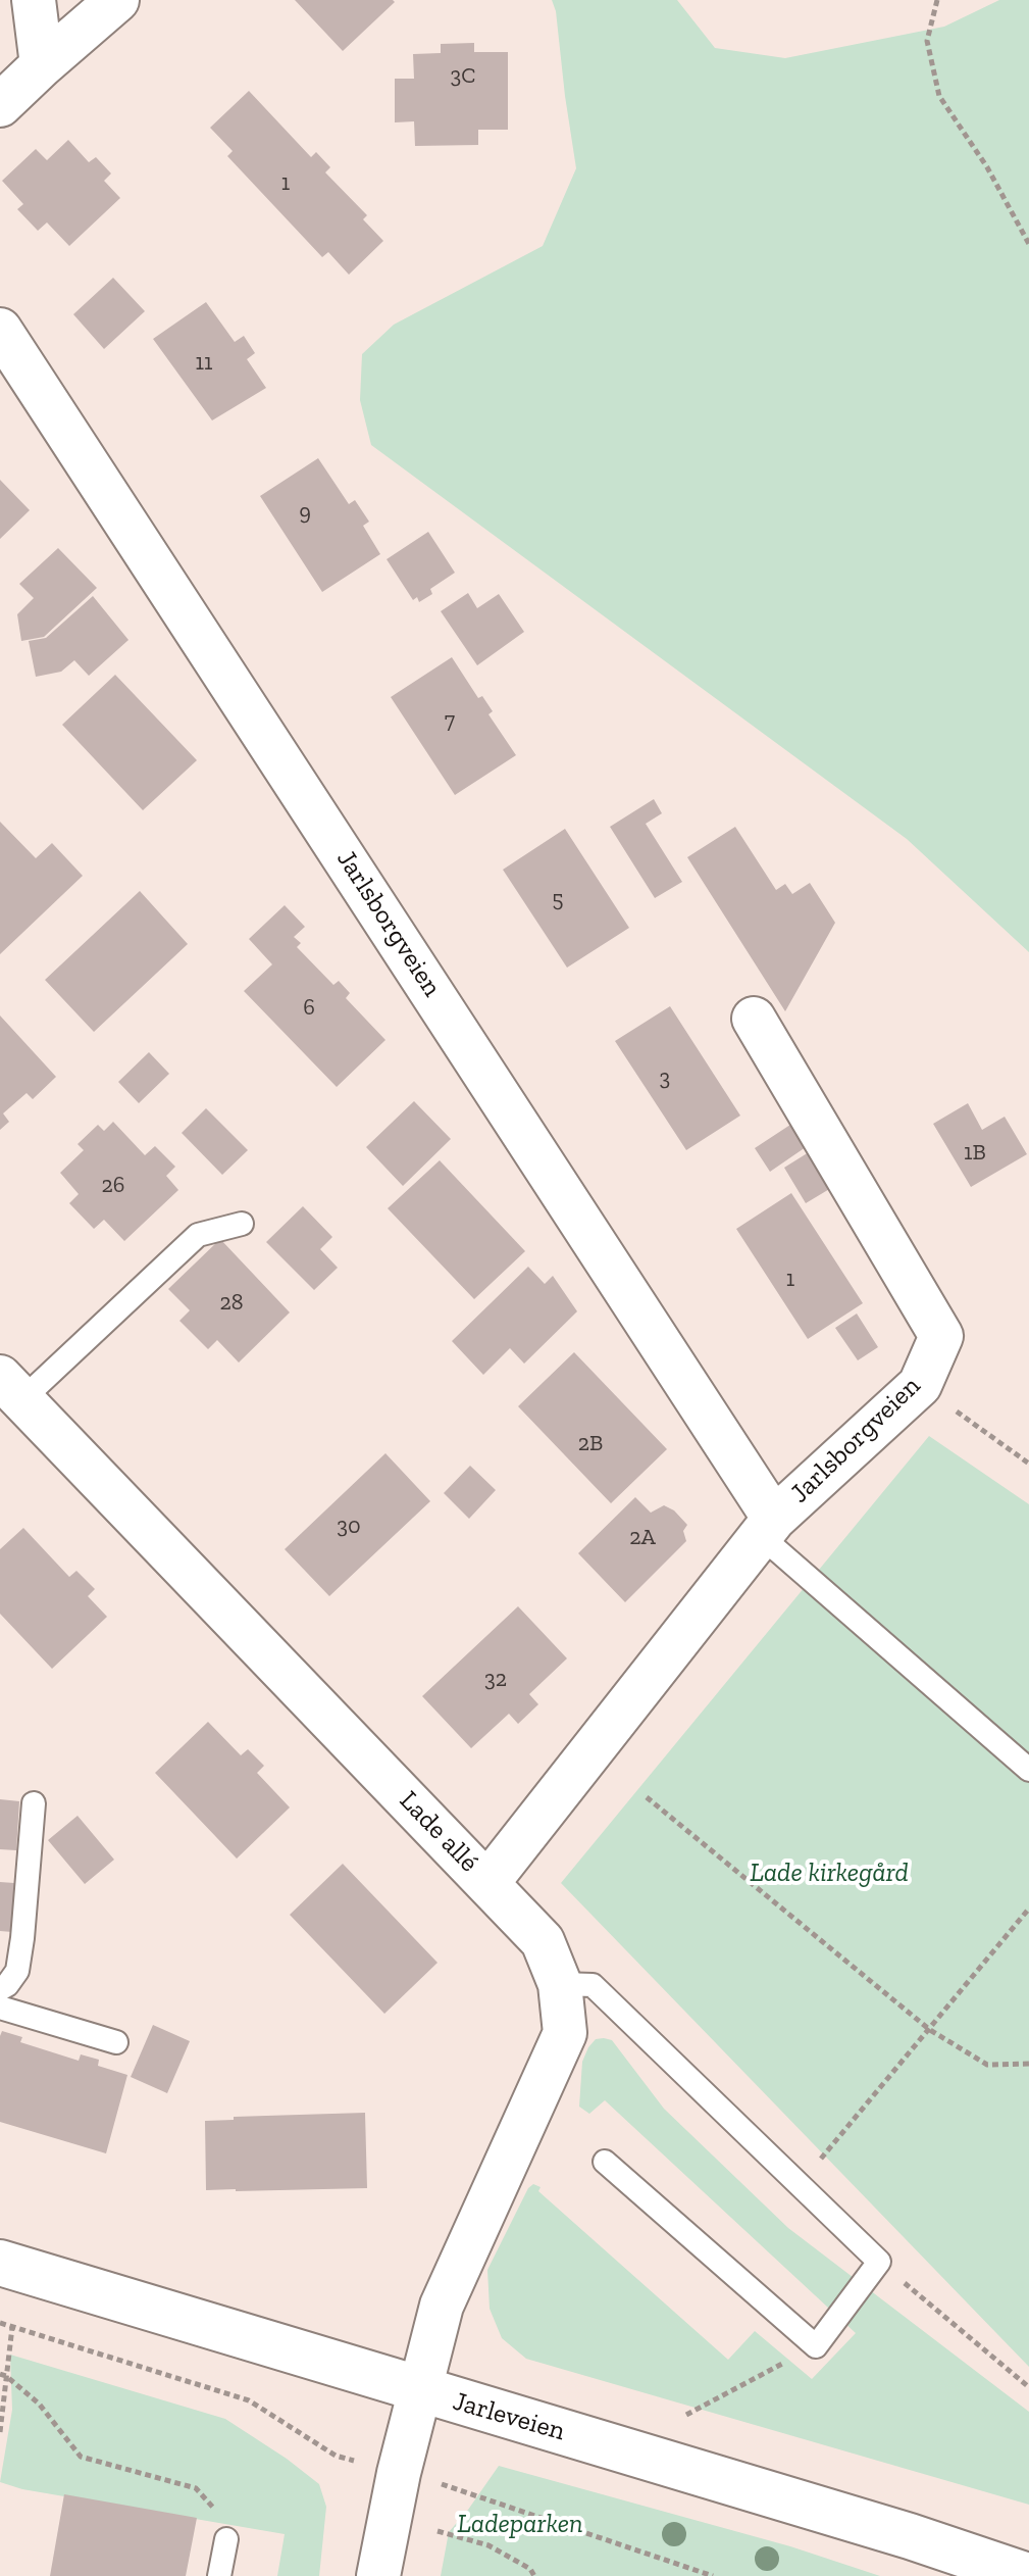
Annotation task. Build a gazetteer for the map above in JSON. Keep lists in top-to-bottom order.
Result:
{
  "streets": {
    "main road": ["Jarleveien"],
    "street": ["Jarlsborgveien", "Lade allé"]
  },
  "crossings": [
    ["Jarlsborgveien", "Lade allé"],
    ["Lade allé", "Jarleveien"]
  ],
  "parks": ["Lade kirkegård", "Ladeparken"],
  "house_numbers": [
    "3C",
    "1",
    "11",
    "9",
    "7",
    "5",
    "6",
    "3",
    "1B",
    "26",
    "1",
    "28",
    "2B",
    "30",
    "2A",
    "32"
  ]
}
